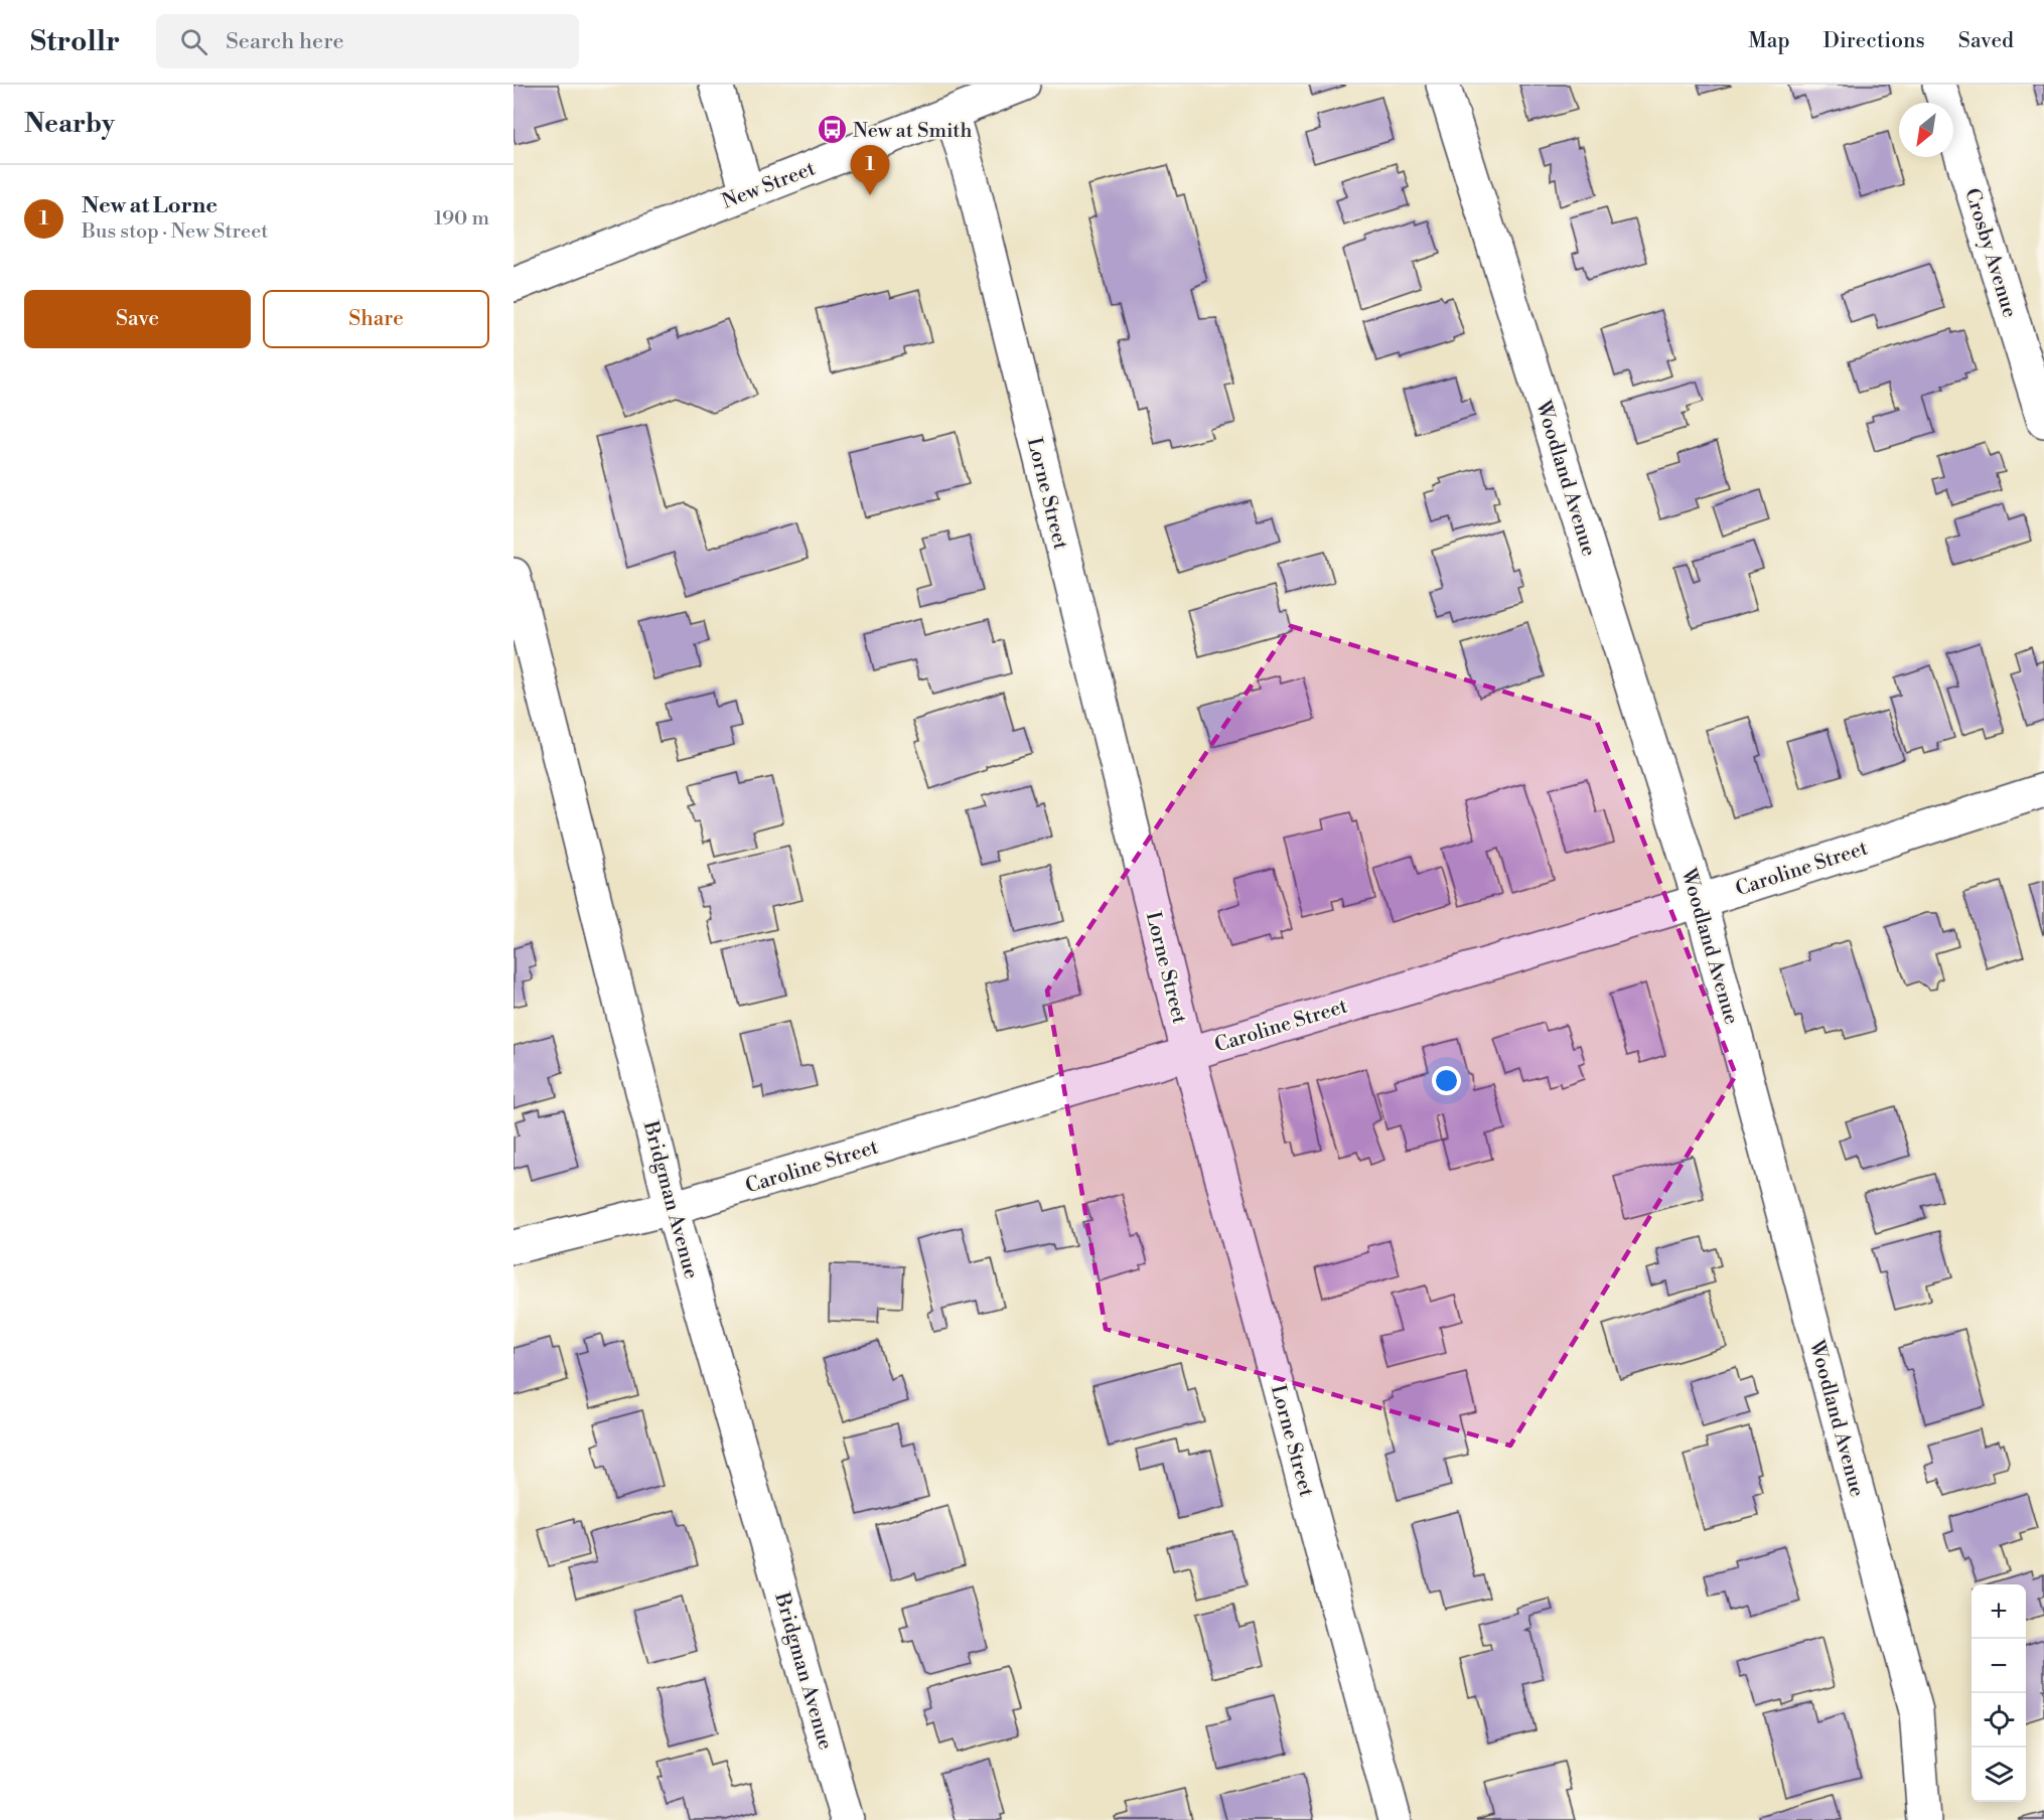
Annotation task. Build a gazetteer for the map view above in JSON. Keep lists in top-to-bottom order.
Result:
{
  "streets": {
    "street": [
      "New Street",
      "Crosby Avenue",
      "Woodland Avenue",
      "Lorne Street",
      "Caroline Street",
      "Bridgman Avenue"
    ]
  },
  "crossings": [
    ["New Street", "Lorne Street"],
    ["Woodland Avenue", "Caroline Street"],
    ["Lorne Street", "Caroline Street"],
    ["Caroline Street", "Bridgman Avenue"]
  ],
  "places": {
    "bus stop": ["New at Smith"]
  },
  "north": "bottom left",
  "page": {
    "header": "Strollr",
    "search": "Search here",
    "nav": ["Map", "Directions", "Saved"],
    "heading": "Nearby",
    "pins": "1",
    "list": [
      {
        "mark": "1",
        "name": "New at Lorne",
        "note": "Bus stop · New Street",
        "value": "190 m"
      }
    ],
    "buttons": ["Save", "Share"],
    "map_buttons": ["+", "−"]
  }
}
